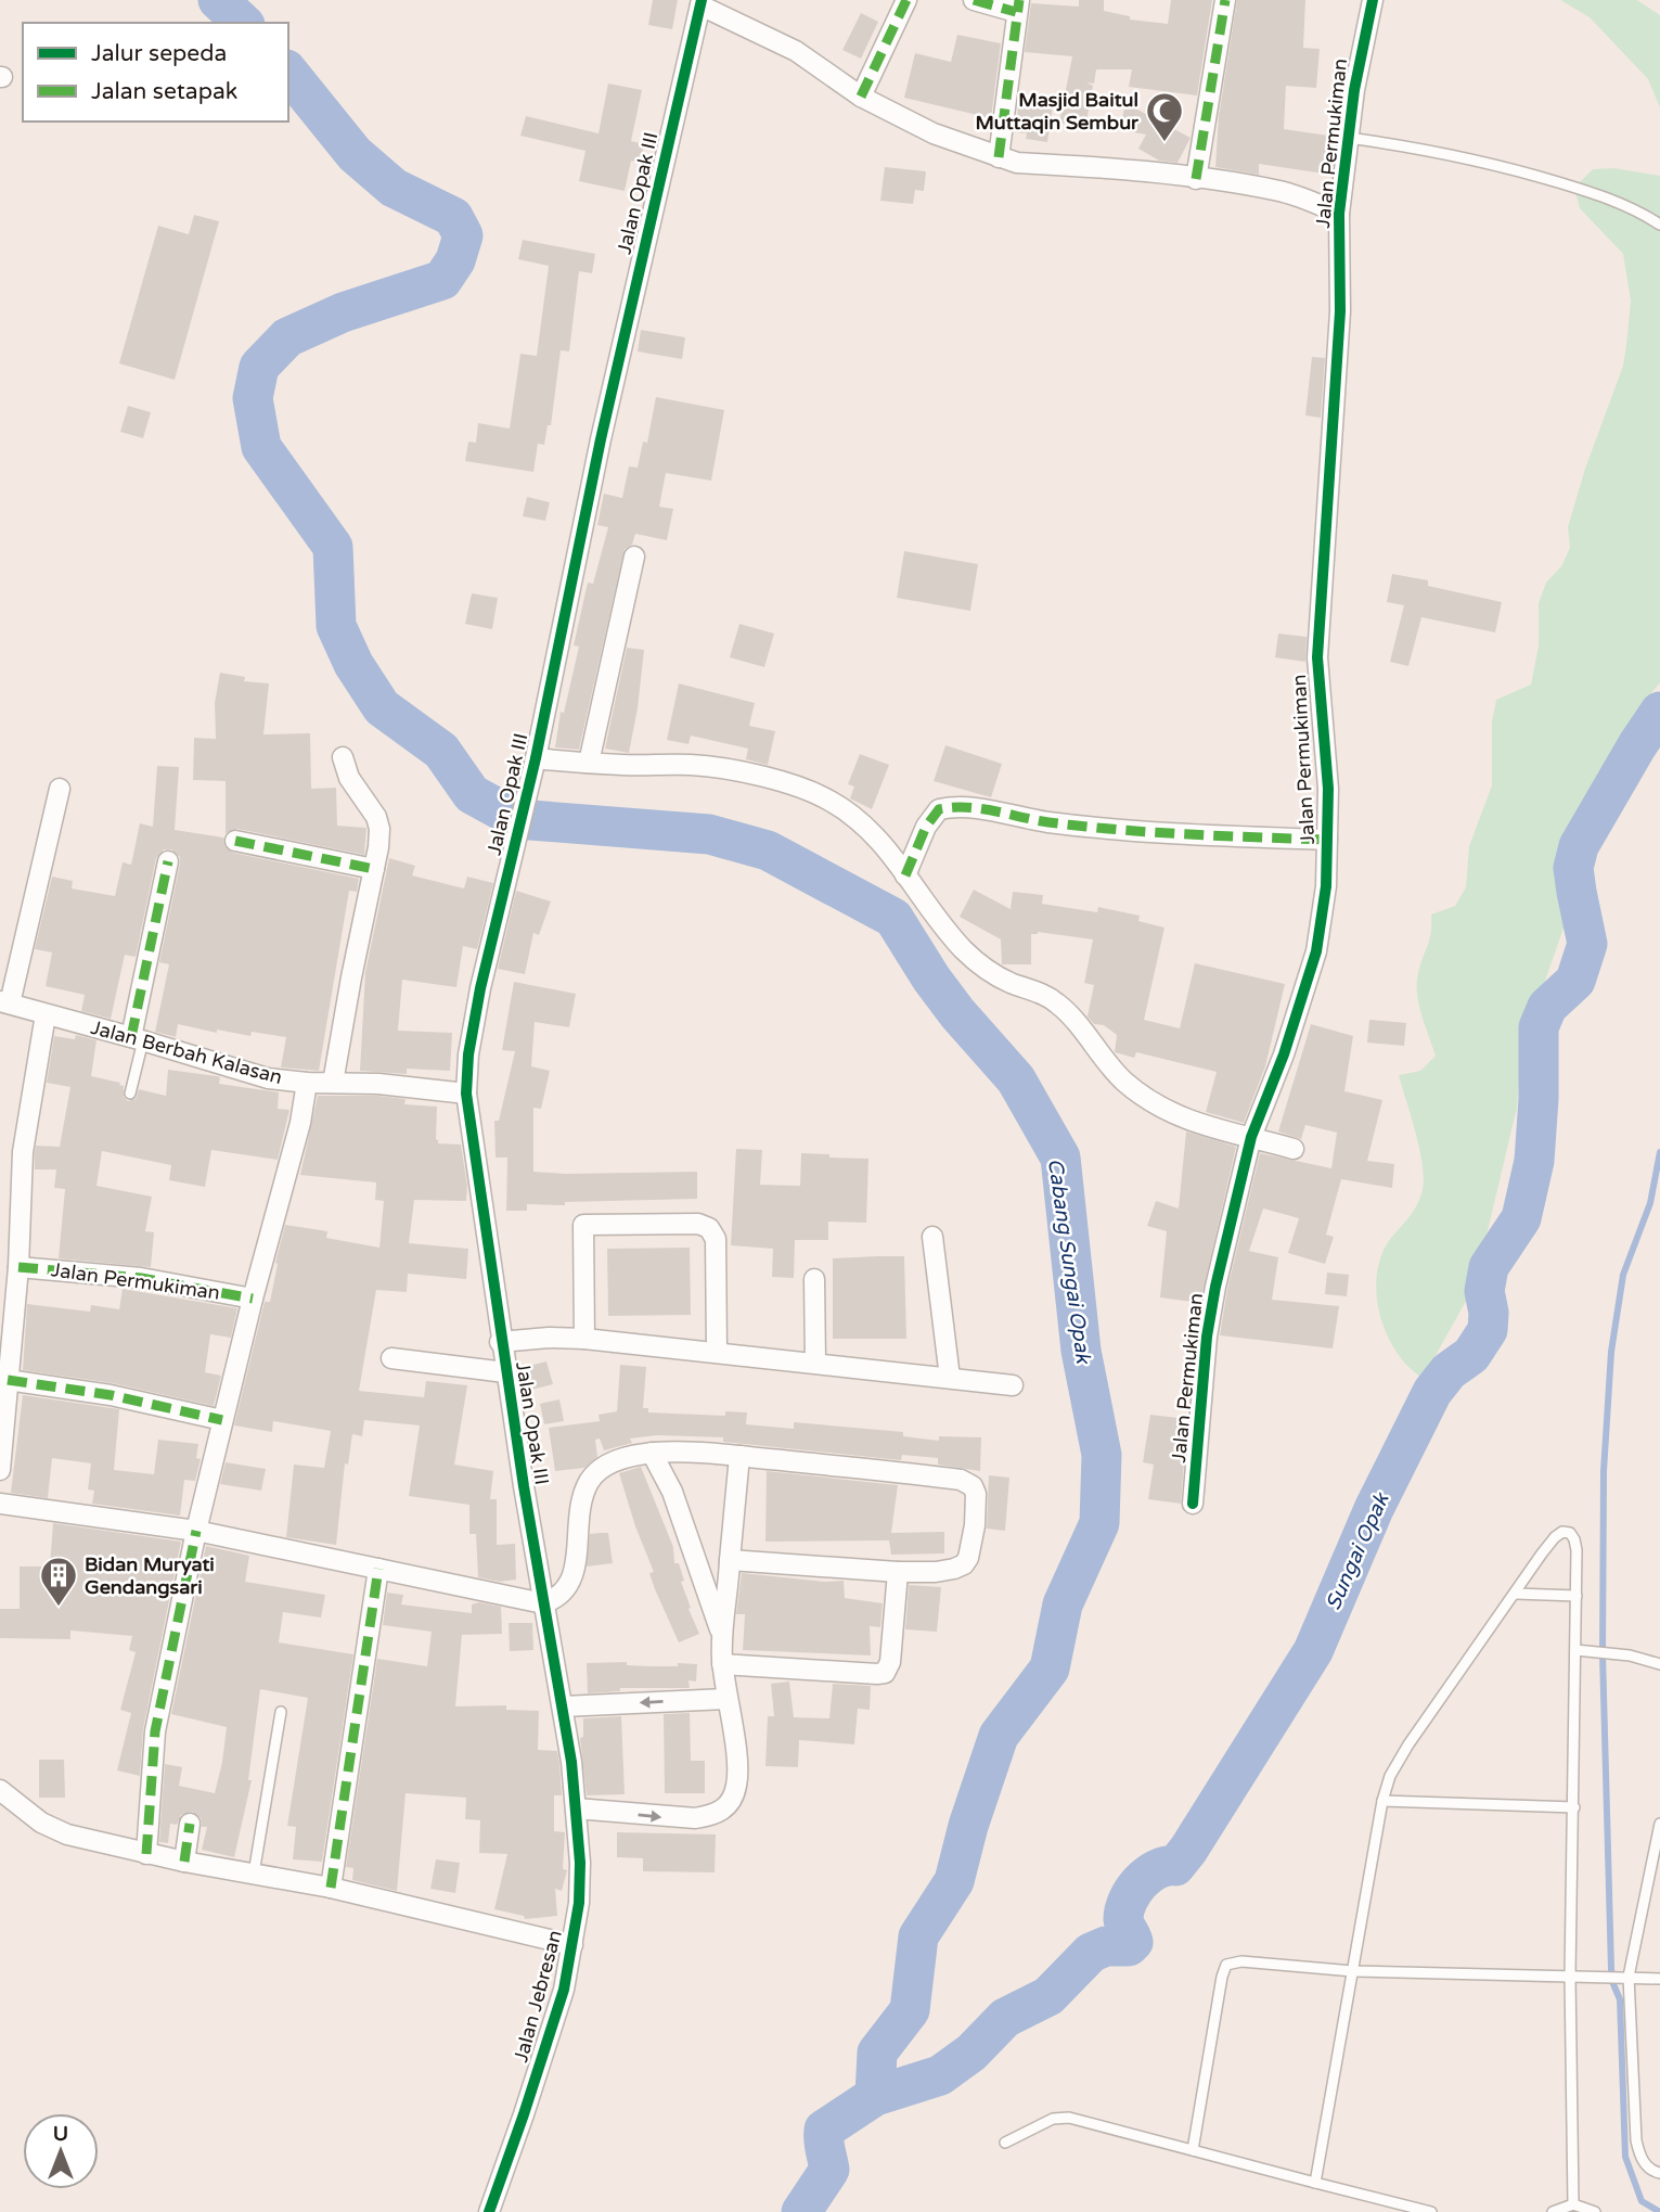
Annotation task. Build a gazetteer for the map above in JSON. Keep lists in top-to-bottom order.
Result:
{
  "streets": {
    "street": [
      "Jalan Permukiman",
      "Jalan Opak III",
      "Jalan Berbah Kalasan",
      "Jalan Jebresan"
    ]
  },
  "crossings": [
    ["Jalan Permukiman", "Jalan Opak III"],
    ["Jalan Opak III", "Jalan Berbah Kalasan"],
    ["Jalan Opak III", "Jalan Jebresan"]
  ],
  "water": ["Cabang Sungai Opak", "Sungai Opak"],
  "places": {
    "mosque": ["Masjid Baitul Muttaqin Sembur"],
    "building": ["Bidan Muryati Gendangsari"]
  },
  "legend": ["Jalur sepeda", "Jalan setapak"],
  "north": "top"
}
